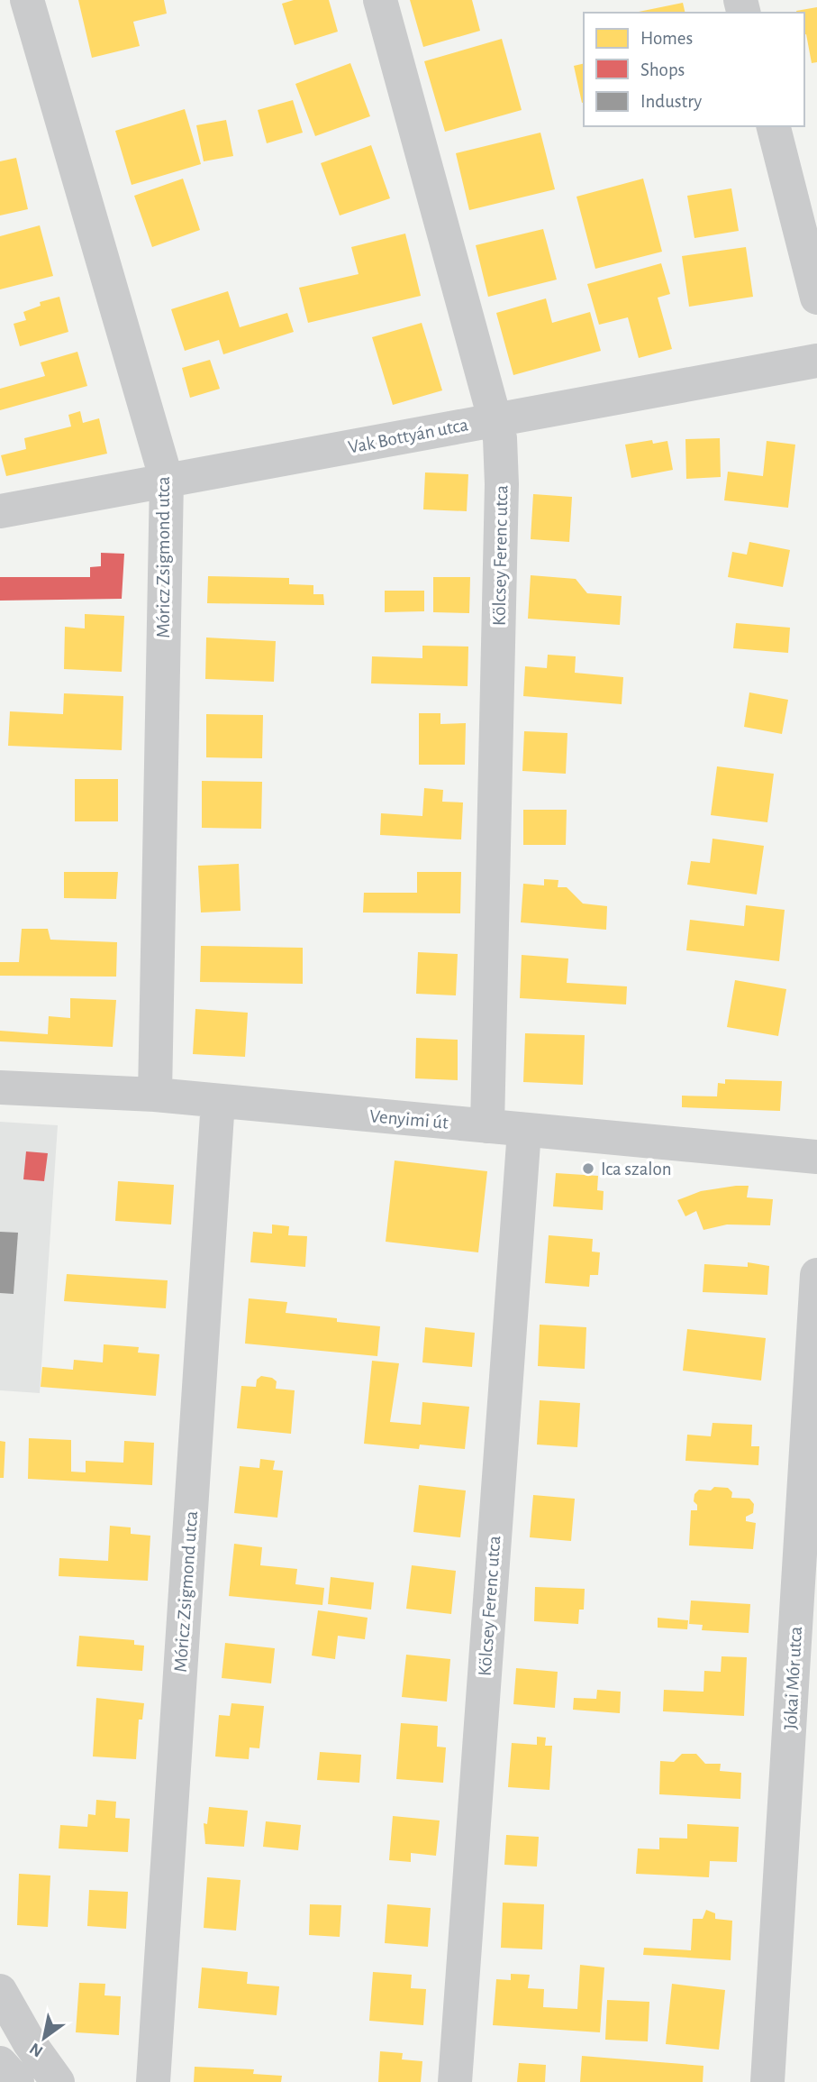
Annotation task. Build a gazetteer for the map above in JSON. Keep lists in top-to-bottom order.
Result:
{
  "streets": {
    "street": [
      "Vak Bottyán utca",
      "Kölcsey Ferenc utca",
      "Móricz Zsigmond utca",
      "Venyimi út",
      "Jókai Mór utca"
    ]
  },
  "crossings": [
    ["Vak Bottyán utca", "Kölcsey Ferenc utca"],
    ["Vak Bottyán utca", "Móricz Zsigmond utca"],
    ["Kölcsey Ferenc utca", "Venyimi út"],
    ["Móricz Zsigmond utca", "Venyimi út"]
  ],
  "places": ["Ica szalon"],
  "legend": ["Homes", "Shops", "Industry"],
  "north": "bottom left"
}
